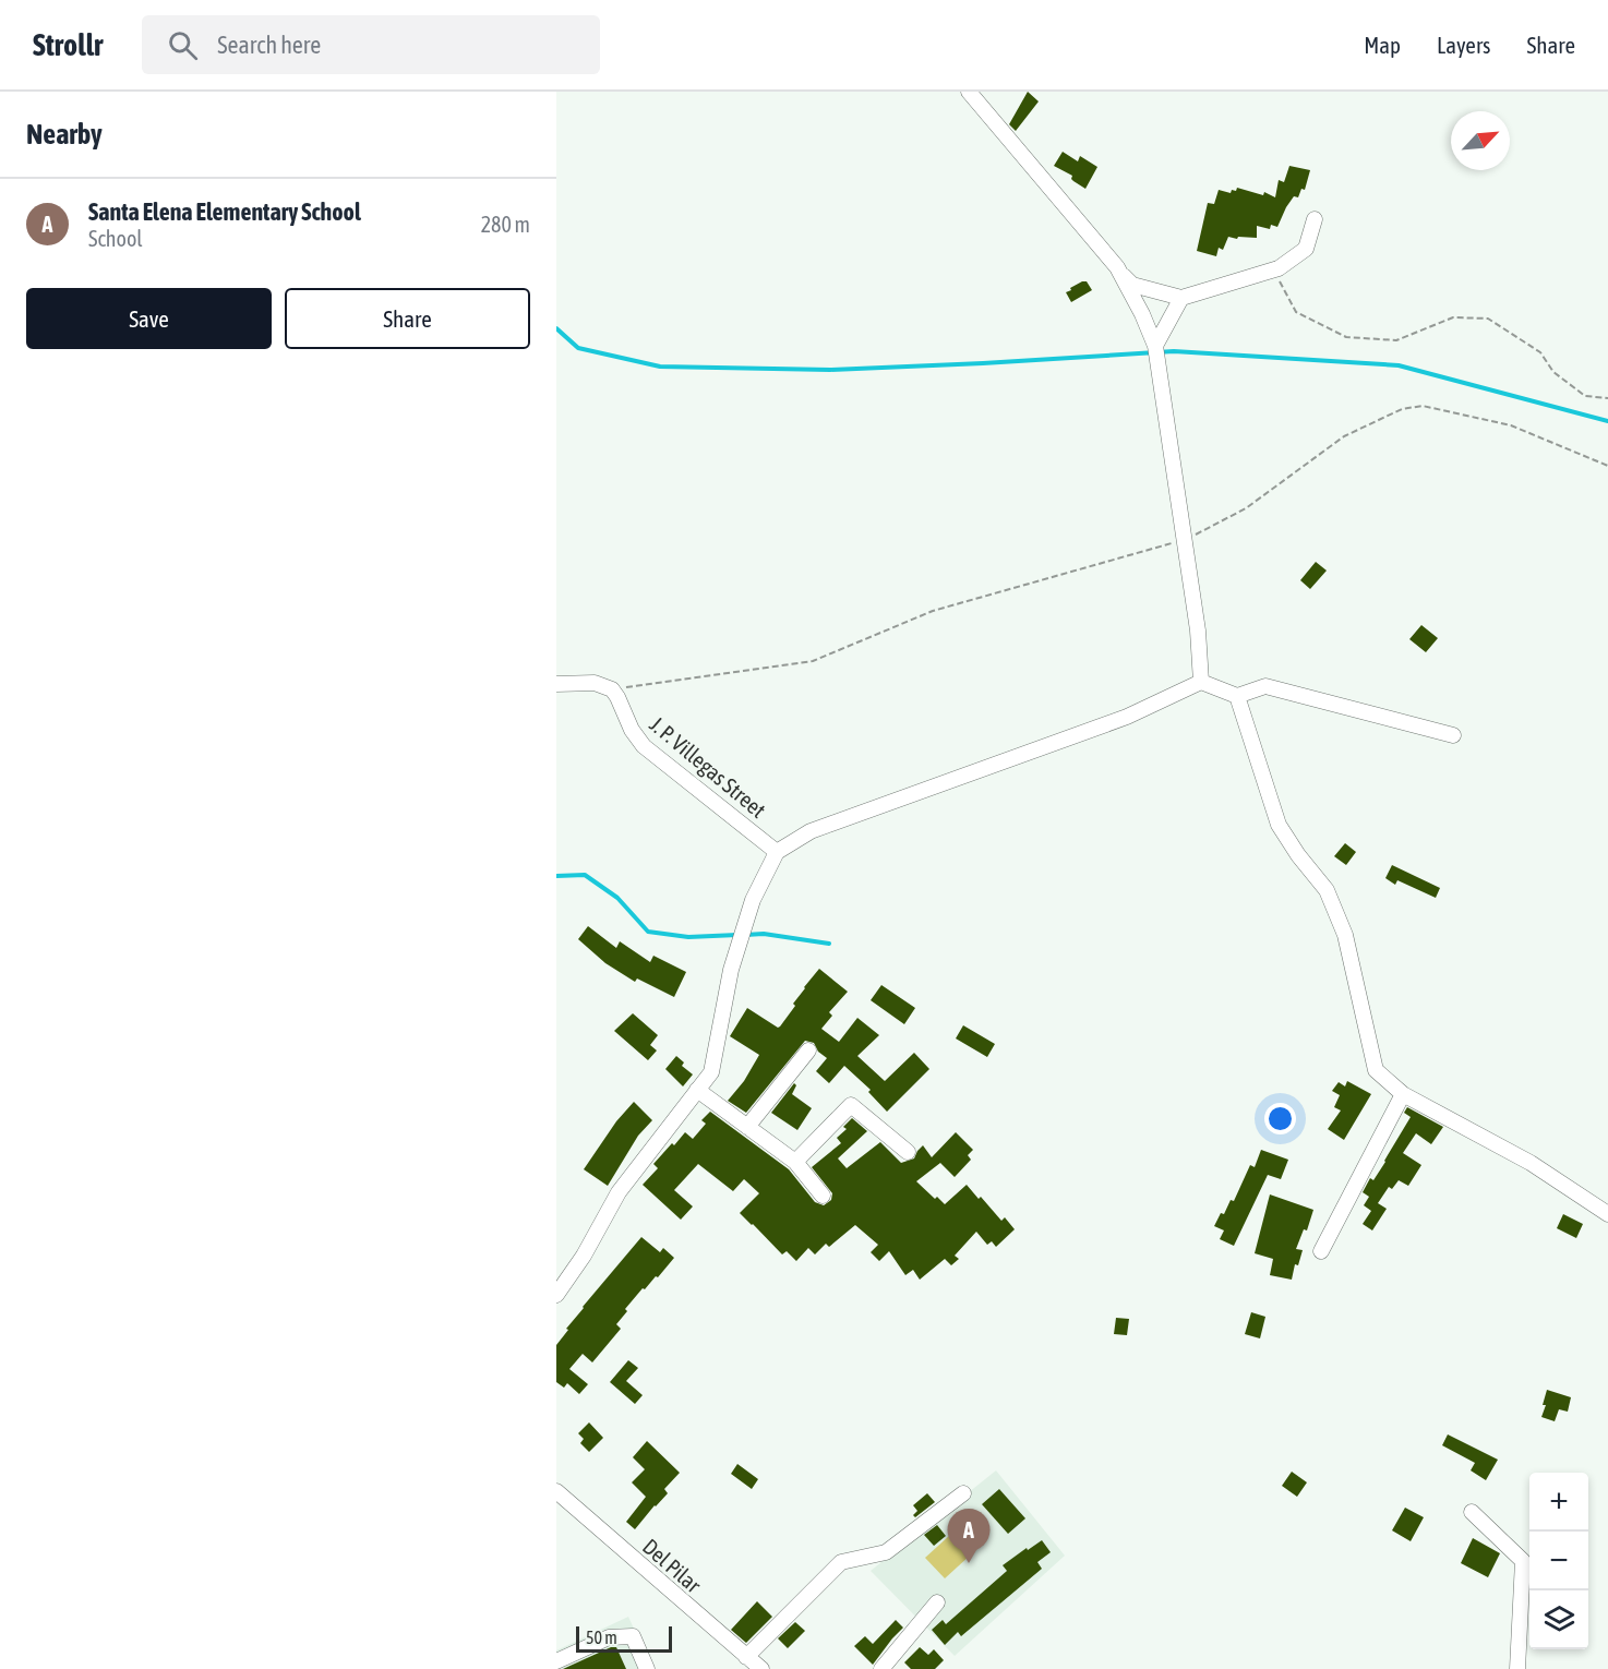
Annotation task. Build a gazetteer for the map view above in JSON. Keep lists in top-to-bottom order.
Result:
{
  "streets": {
    "street": ["J. P. Villegas Street", "Del Pilar"]
  },
  "scale_bar": "50 m",
  "north": "top right",
  "page": {
    "header": "Strollr",
    "search": "Search here",
    "nav": ["Map", "Layers", "Share"],
    "heading": "Nearby",
    "list": [
      {
        "mark": "A",
        "name": "Santa Elena Elementary School",
        "note": "School",
        "value": "280 m"
      }
    ],
    "buttons": ["Save", "Share"],
    "map_buttons": ["+", "−"],
    "pins": "A",
    "scale": "50 m"
  }
}
